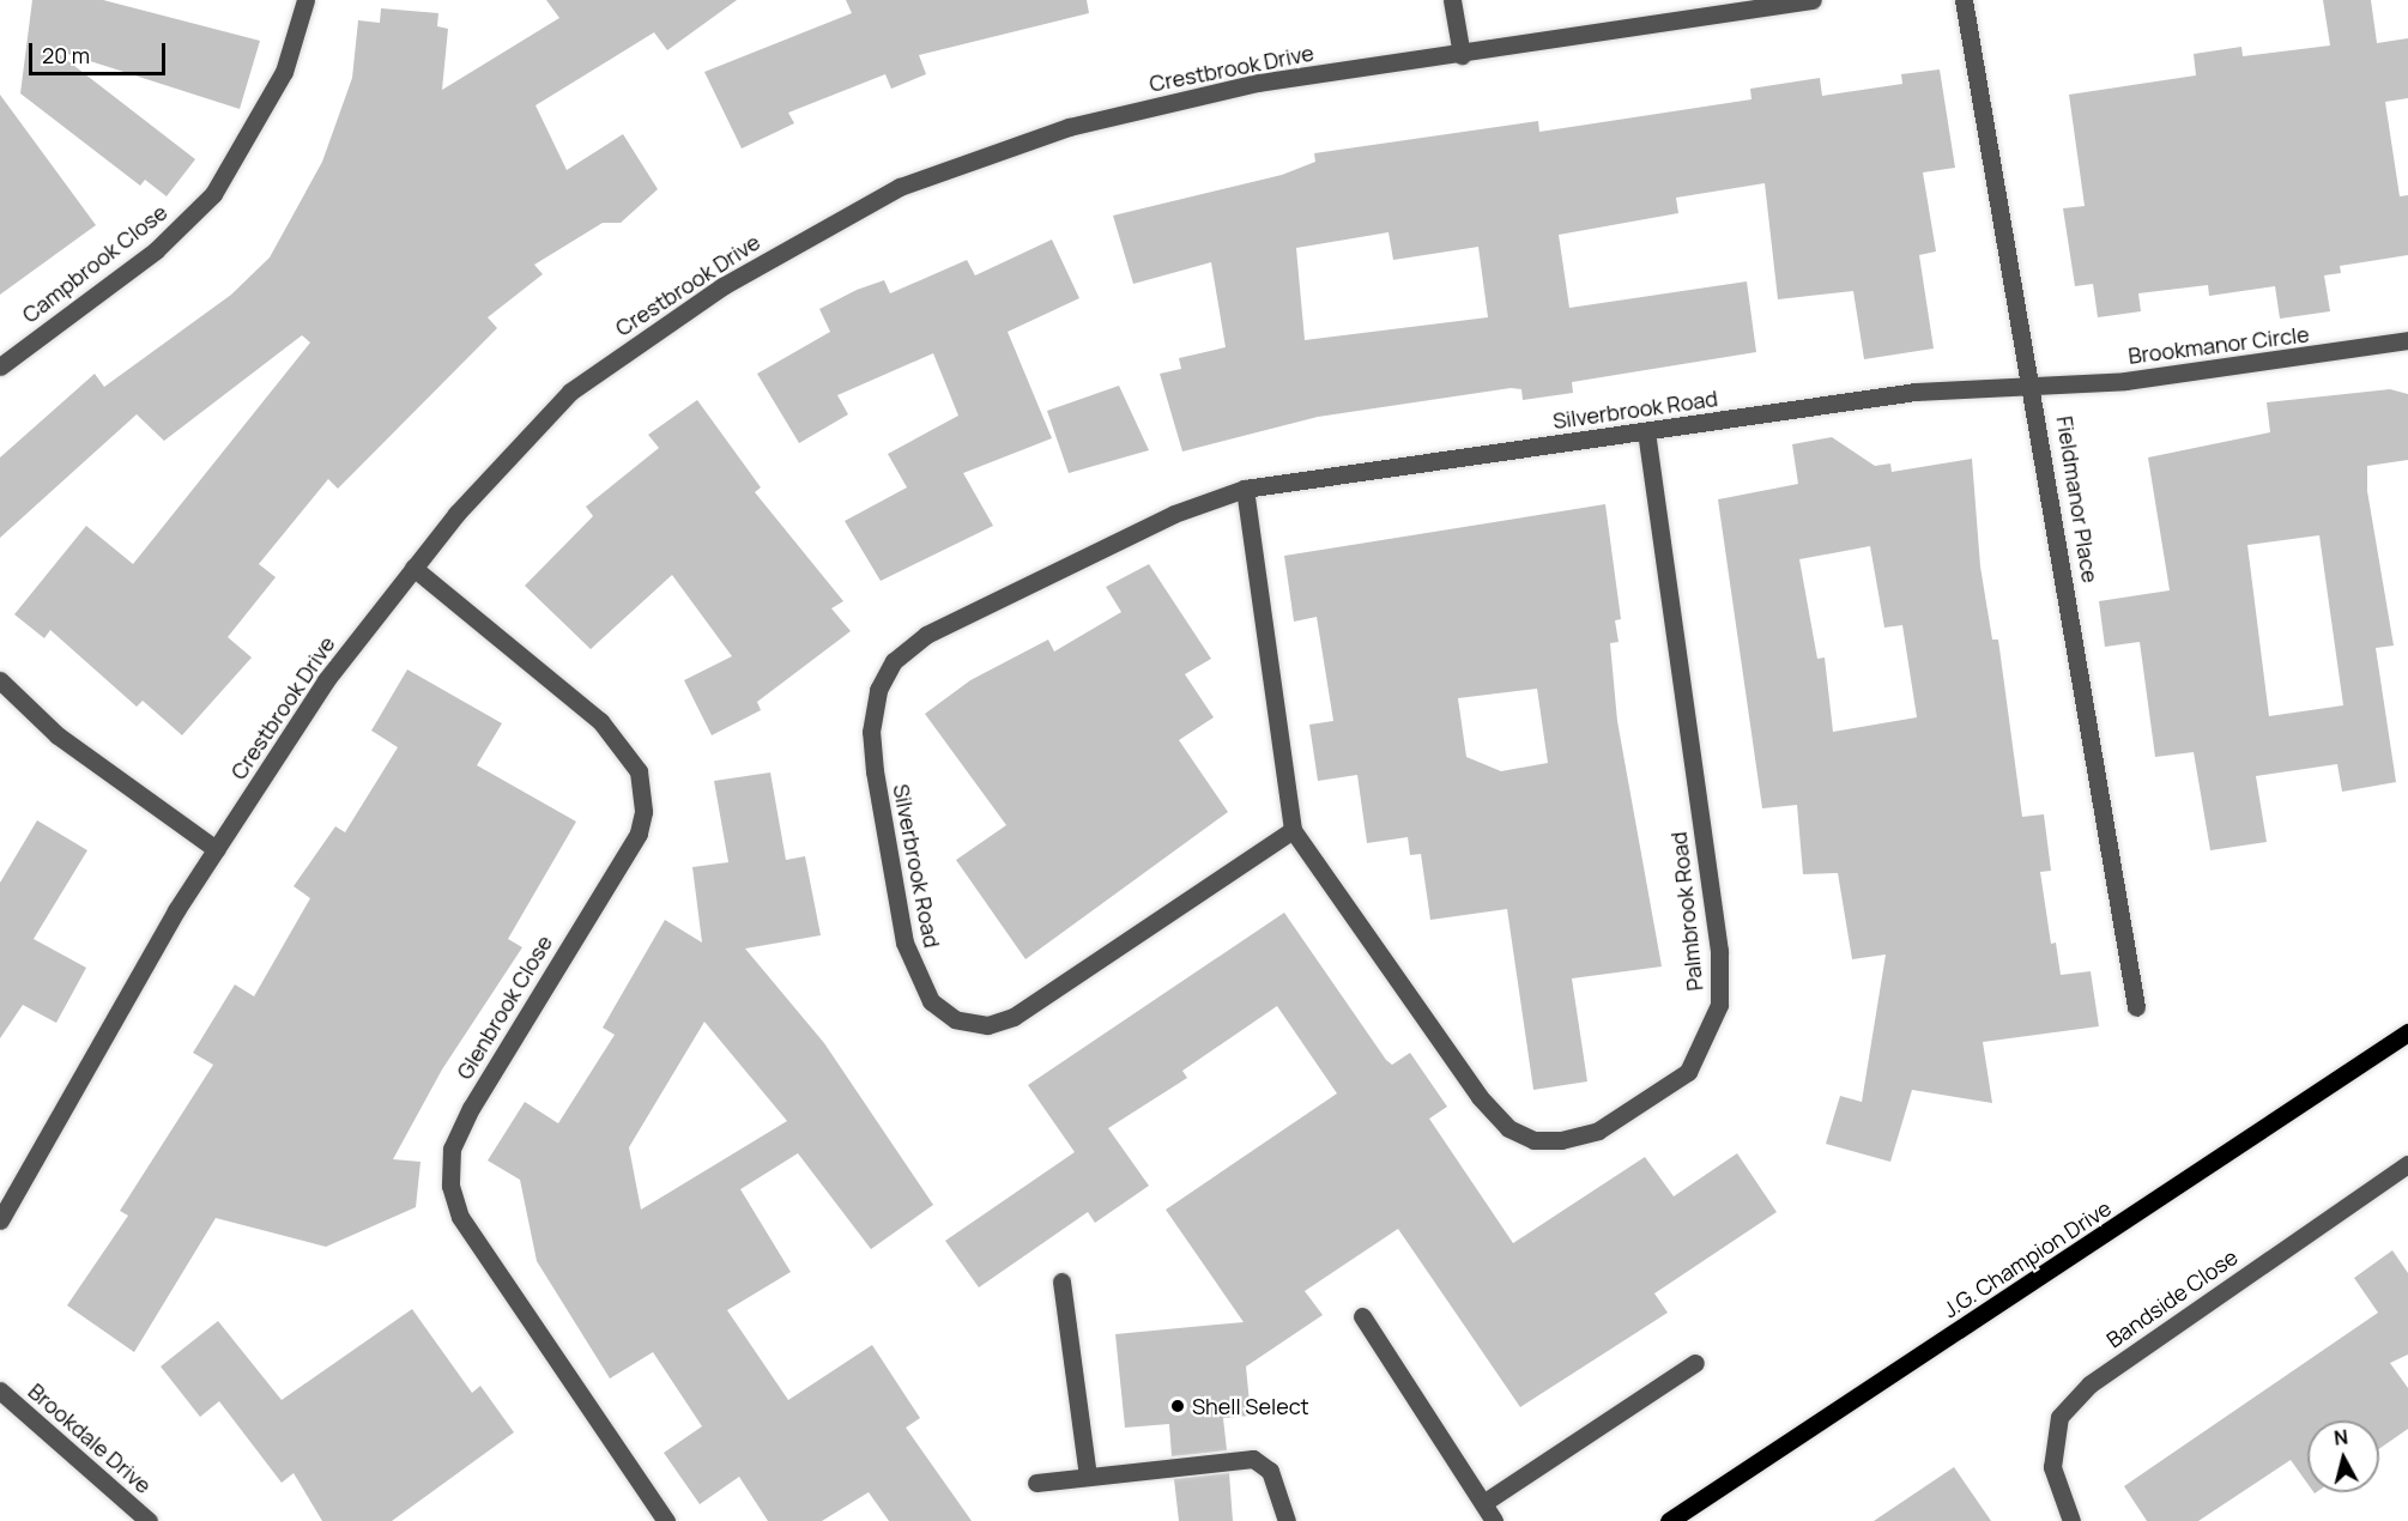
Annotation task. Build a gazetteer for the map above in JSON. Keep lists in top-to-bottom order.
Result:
{
  "streets": {
    "main road": ["J.G. Champion Drive"],
    "street": [
      "Crestbrook Drive",
      "Campbrook Close",
      "Brookmanor Circle",
      "Silverbrook Road",
      "Fieldmanor Place",
      "Palmbrook Road",
      "Glenbrook Close",
      "Bandside Close",
      "Brookdale Drive"
    ]
  },
  "crossings": [
    ["Crestbrook Drive", "Glenbrook Close"],
    ["Brookmanor Circle", "Silverbrook Road"],
    ["Brookmanor Circle", "Fieldmanor Place"],
    ["Silverbrook Road", "Fieldmanor Place"],
    ["Silverbrook Road", "Palmbrook Road"]
  ],
  "places": ["Shell Select"],
  "scale_bar": "20 m",
  "north": "top"
}
